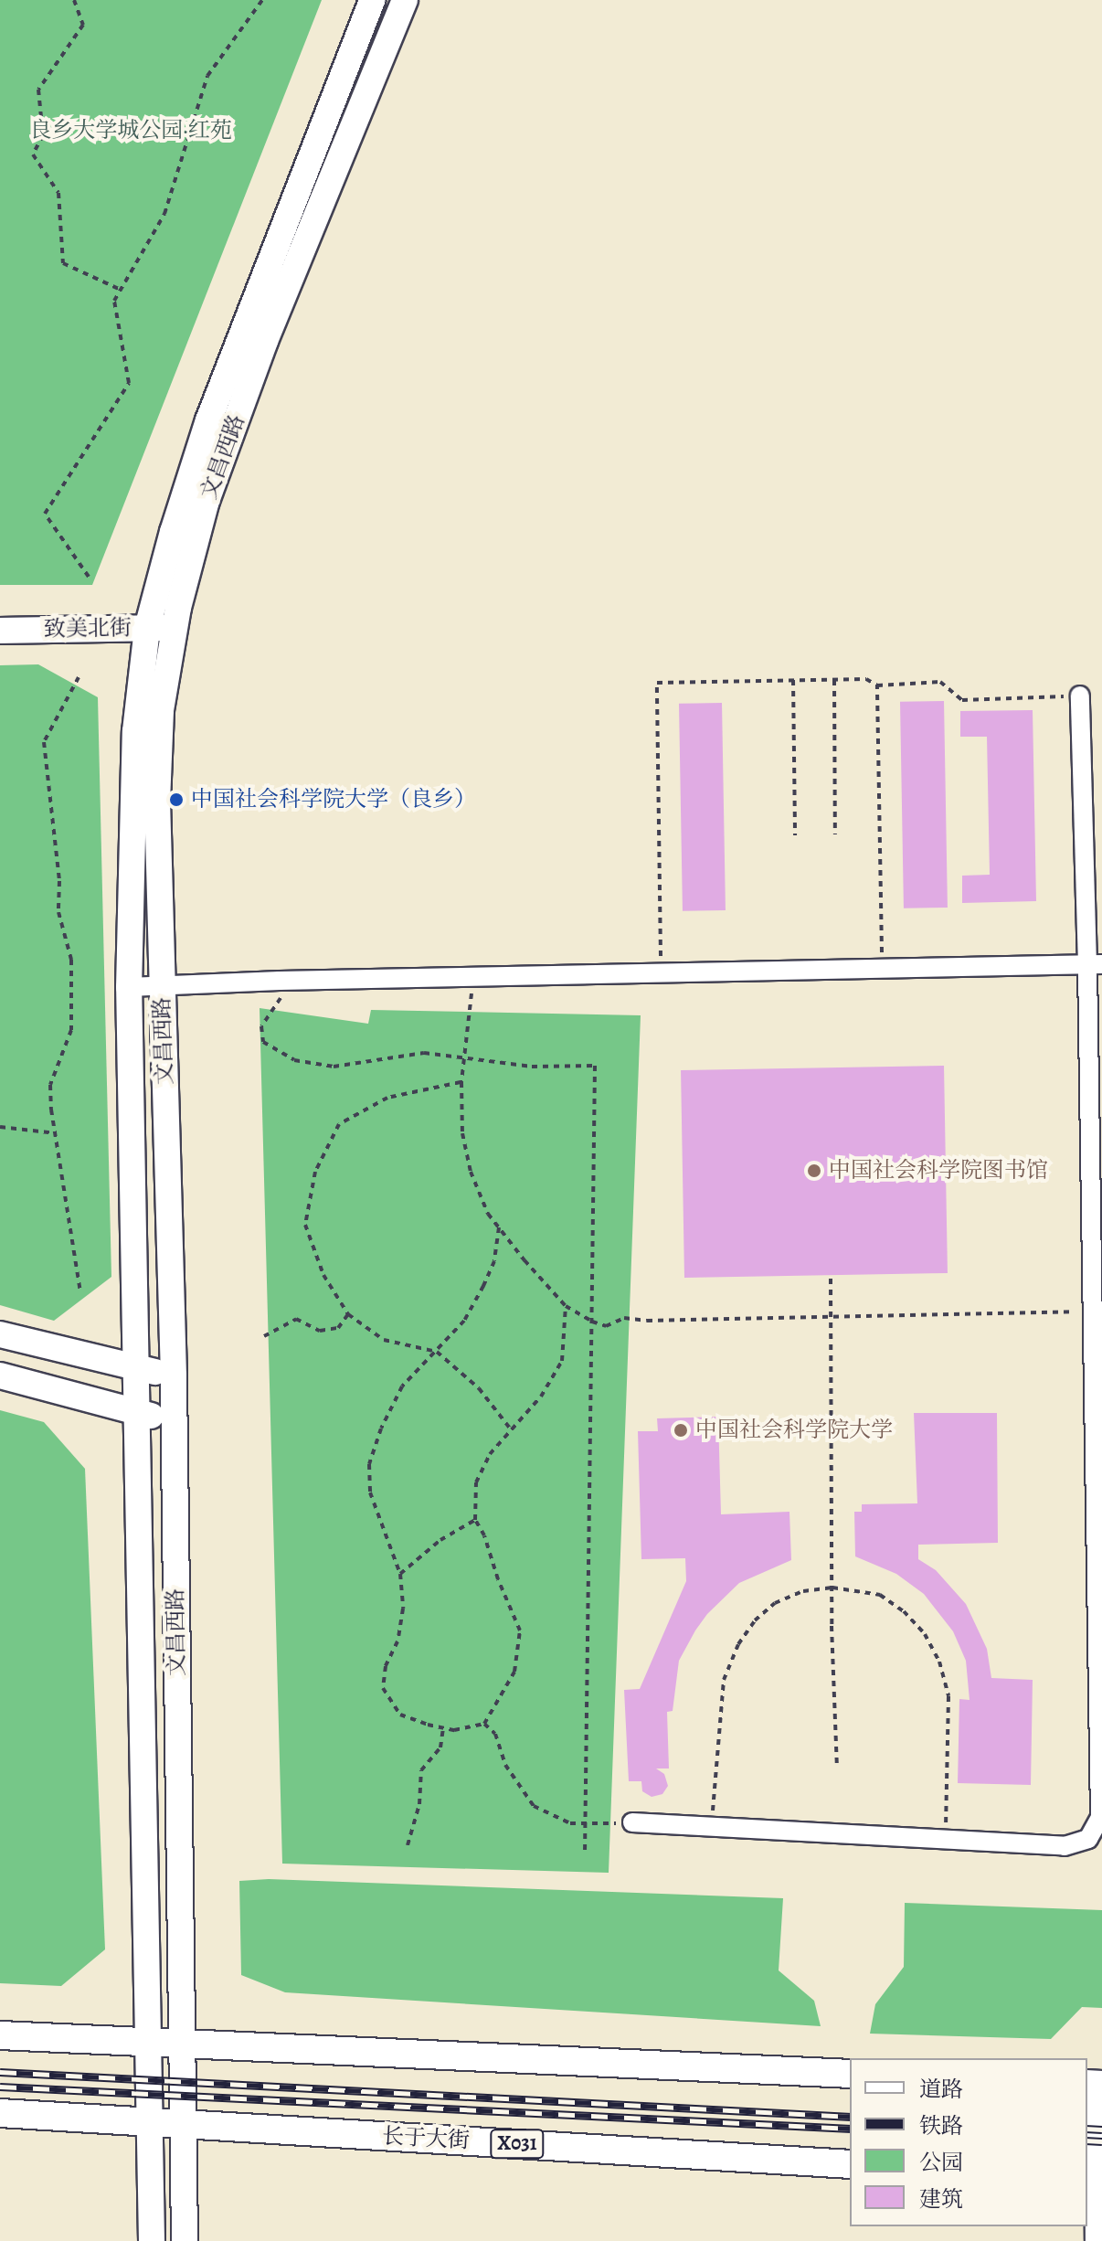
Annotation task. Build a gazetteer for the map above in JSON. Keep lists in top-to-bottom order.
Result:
{
  "streets": {
    "main road": [
      "文昌西路",
      "致美北街",
      "长于大街",
      "X031"
    ]
  },
  "crossings": [
    ["文昌西路", "致美北街"],
    ["文昌西路", "长于大街"]
  ],
  "parks": ["良乡大学城公园·红苑"],
  "places": ["中国社会科学院大学（良乡）", "中国社会科学院图书馆", "中国社会科学院大学"],
  "legend": [
    "道路",
    "铁路",
    "公园",
    "建筑"
  ]
}
